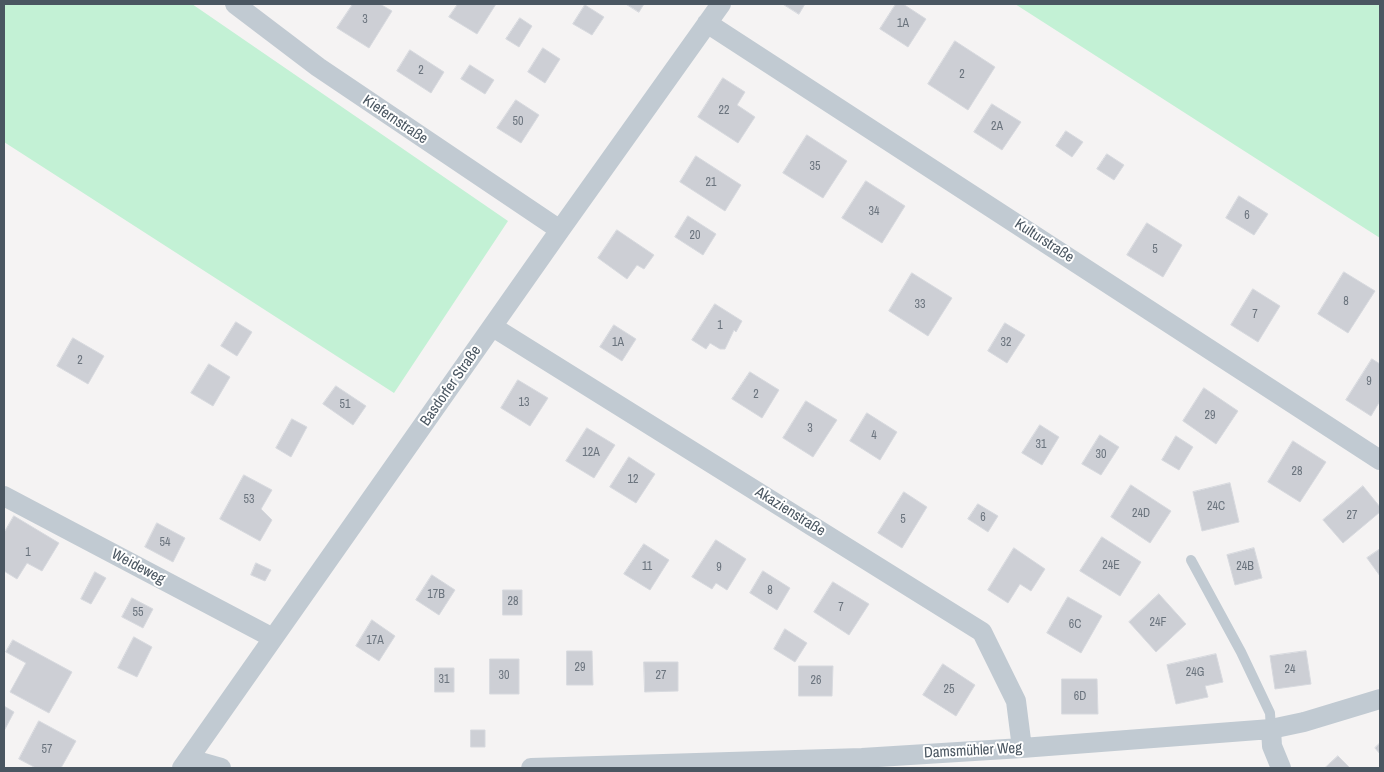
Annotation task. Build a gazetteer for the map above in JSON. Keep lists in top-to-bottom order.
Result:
{
  "streets": {
    "street": [
      "Kiefernstraße",
      "Kulturstraße",
      "Basdorfer Straße",
      "Akazienstraße",
      "Weideweg",
      "Damsmühler Weg"
    ]
  },
  "crossings": [
    ["Kiefernstraße", "Basdorfer Straße"],
    ["Kulturstraße", "Basdorfer Straße"],
    ["Basdorfer Straße", "Akazienstraße"],
    ["Basdorfer Straße", "Weideweg"],
    ["Akazienstraße", "Damsmühler Weg"]
  ],
  "house_numbers": [
    "3",
    "1A",
    "2",
    "2",
    "22",
    "50",
    "2A",
    "35",
    "21",
    "34",
    "6",
    "20",
    "5",
    "8",
    "33",
    "7",
    "1",
    "1A",
    "32",
    "2",
    "9",
    "2",
    "13",
    "51",
    "29",
    "3",
    "4",
    "31",
    "12A",
    "30",
    "28",
    "12",
    "53",
    "24C",
    "24D",
    "27",
    "6",
    "5",
    "54",
    "1",
    "24E",
    "11",
    "24B",
    "9",
    "8",
    "17B",
    "28",
    "7",
    "55",
    "24F",
    "6C",
    "17A",
    "29",
    "24",
    "24G",
    "30",
    "27",
    "31",
    "26",
    "25",
    "6D",
    "57"
  ]
}
